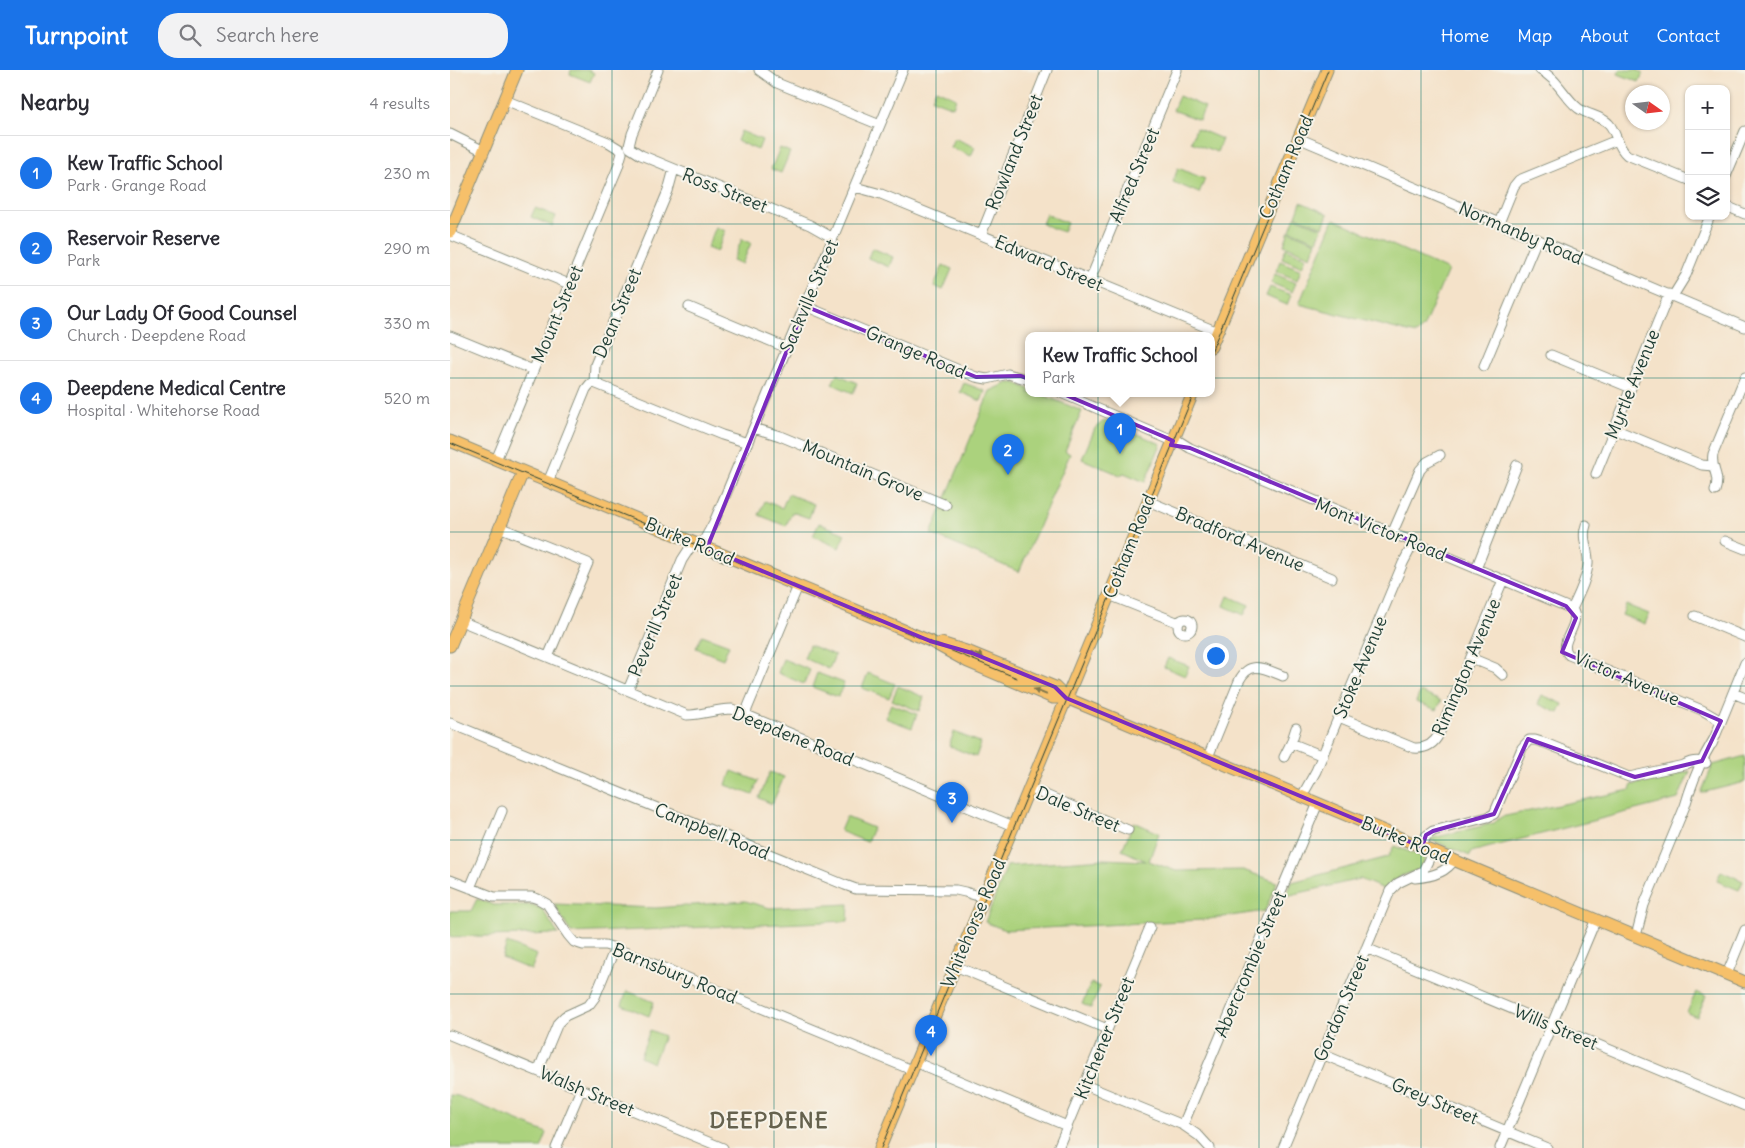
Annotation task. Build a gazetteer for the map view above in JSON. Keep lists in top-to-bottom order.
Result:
{
  "streets": {
    "main road": ["Cotham Road", "Burke Road", "Whitehorse Road"],
    "street": [
      "Rowland Street",
      "Alfred Street",
      "Ross Street",
      "Normanby Road",
      "Edward Street",
      "Sackville Street",
      "Dean Street",
      "Mount Street",
      "Grange Road",
      "Myrtle Avenue",
      "Mountain Grove",
      "Mont Victor Road",
      "Bradford Avenue",
      "Peverill Street",
      "Stoke Avenue",
      "Rimington Avenue",
      "Victor Avenue",
      "Deepdene Road",
      "Dale Street",
      "Campbell Road",
      "Abercrombie Street",
      "Barnsbury Road",
      "Gordon Street",
      "Wills Street",
      "Kitchener Street",
      "Walsh Street",
      "Grey Street"
    ]
  },
  "crossings": [
    ["Rowland Street", "Edward Street"],
    ["Cotham Road", "Normanby Road"],
    ["Cotham Road", "Edward Street"],
    ["Cotham Road", "Mont Victor Road"],
    ["Cotham Road", "Bradford Avenue"],
    ["Cotham Road", "Burke Road"],
    ["Cotham Road", "Whitehorse Road"],
    ["Alfred Street", "Edward Street"],
    ["Ross Street", "Sackville Street"],
    ["Ross Street", "Dean Street"],
    ["Ross Street", "Mount Street"],
    ["Normanby Road", "Myrtle Avenue"],
    ["Edward Street", "Sackville Street"],
    ["Sackville Street", "Grange Road"],
    ["Sackville Street", "Mountain Grove"],
    ["Sackville Street", "Burke Road"],
    ["Sackville Street", "Peverill Street"],
    ["Dean Street", "Burke Road"],
    ["Mount Street", "Burke Road"],
    ["Mont Victor Road", "Stoke Avenue"],
    ["Mont Victor Road", "Rimington Avenue"],
    ["Mont Victor Road", "Victor Avenue"],
    ["Burke Road", "Peverill Street"],
    ["Burke Road", "Stoke Avenue"],
    ["Burke Road", "Whitehorse Road"],
    ["Burke Road", "Abercrombie Street"],
    ["Burke Road", "Gordon Street"],
    ["Peverill Street", "Deepdene Road"],
    ["Stoke Avenue", "Rimington Avenue"],
    ["Stoke Avenue", "Abercrombie Street"],
    ["Deepdene Road", "Whitehorse Road"],
    ["Dale Street", "Whitehorse Road"],
    ["Campbell Road", "Whitehorse Road"],
    ["Whitehorse Road", "Barnsbury Road"],
    ["Barnsbury Road", "Kitchener Street"],
    ["Gordon Street", "Wills Street"],
    ["Gordon Street", "Grey Street"]
  ],
  "districts": ["DEEPDENE"],
  "north": "right",
  "page": {
    "header": "Turnpoint",
    "search": "Search here",
    "nav": [
      "Home",
      "Map",
      "About",
      "Contact"
    ],
    "heading": ["Nearby", "4 results"],
    "map_buttons": ["+", "−"],
    "list": [
      {
        "mark": "1",
        "name": "Kew Traffic School",
        "note": "Park · Grange Road",
        "value": "230 m"
      },
      {
        "mark": "2",
        "name": "Reservoir Reserve",
        "note": "Park",
        "value": "290 m"
      },
      {
        "mark": "3",
        "name": "Our Lady Of Good Counsel",
        "note": "Church · Deepdene Road",
        "value": "330 m"
      },
      {
        "mark": "4",
        "name": "Deepdene Medical Centre",
        "note": "Hospital · Whitehorse Road",
        "value": "520 m"
      }
    ],
    "popup": ["Kew Traffic School", "Park"],
    "pins": [
      "1",
      "2",
      "3",
      "4"
    ]
  }
}
